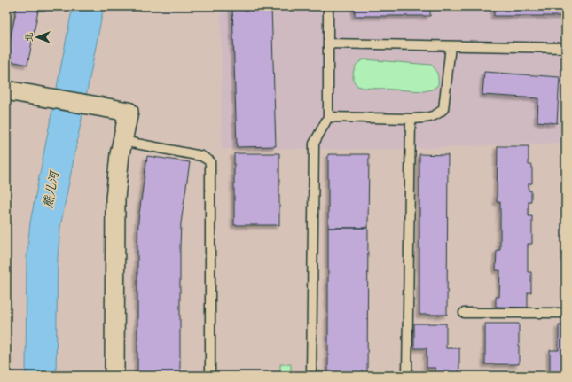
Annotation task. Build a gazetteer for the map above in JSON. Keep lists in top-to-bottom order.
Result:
{
  "water": ["熊儿河"],
  "north": "left"
}
